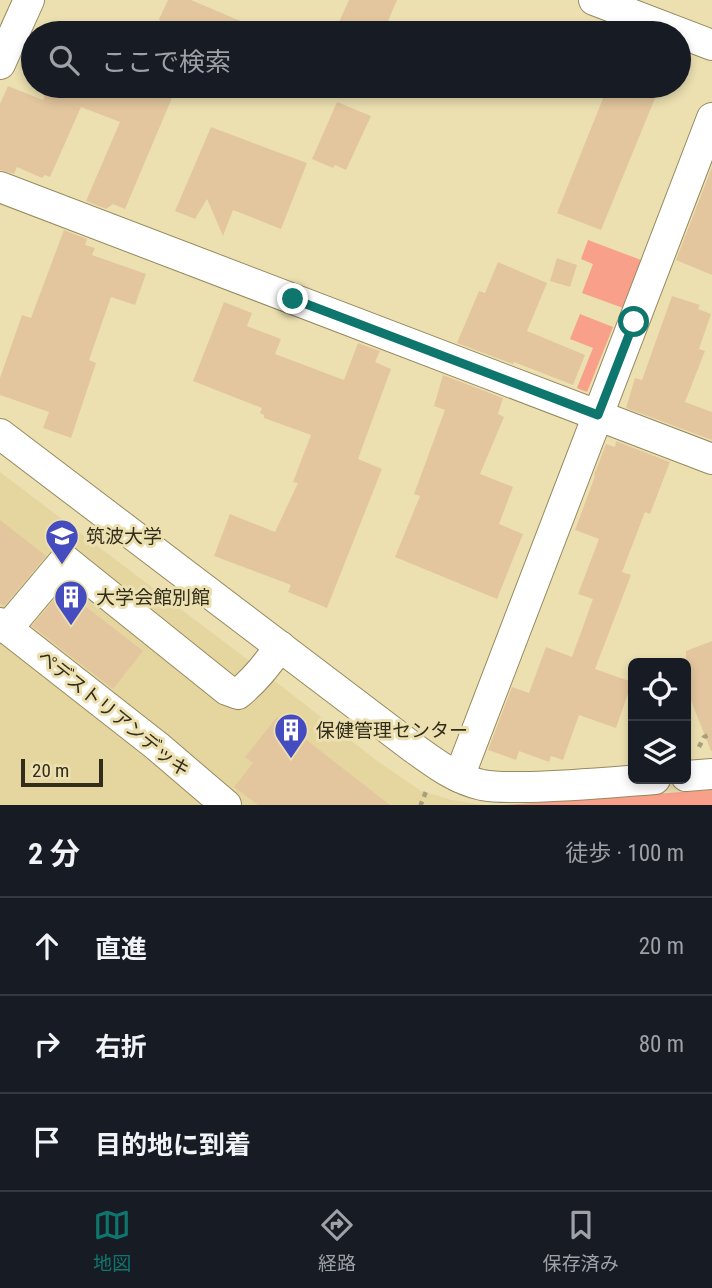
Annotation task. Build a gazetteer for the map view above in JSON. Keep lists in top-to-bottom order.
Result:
{
  "streets": {
    "street": ["ペデストリアンデッキ"]
  },
  "places": {
    "school or university": ["筑波大学"],
    "building": ["大学会館別館", "保健管理センター"]
  },
  "scale_bar": "20 m",
  "page": {
    "search": "ここで検索",
    "scale": "20 m",
    "heading": ["2 分", "徒歩 · 100 m"],
    "list": [
      ["直進", "20 m"],
      ["右折", "80 m"],
      "目的地に到着"
    ],
    "nav": ["地図", "経路", "保存済み"]
  }
}
